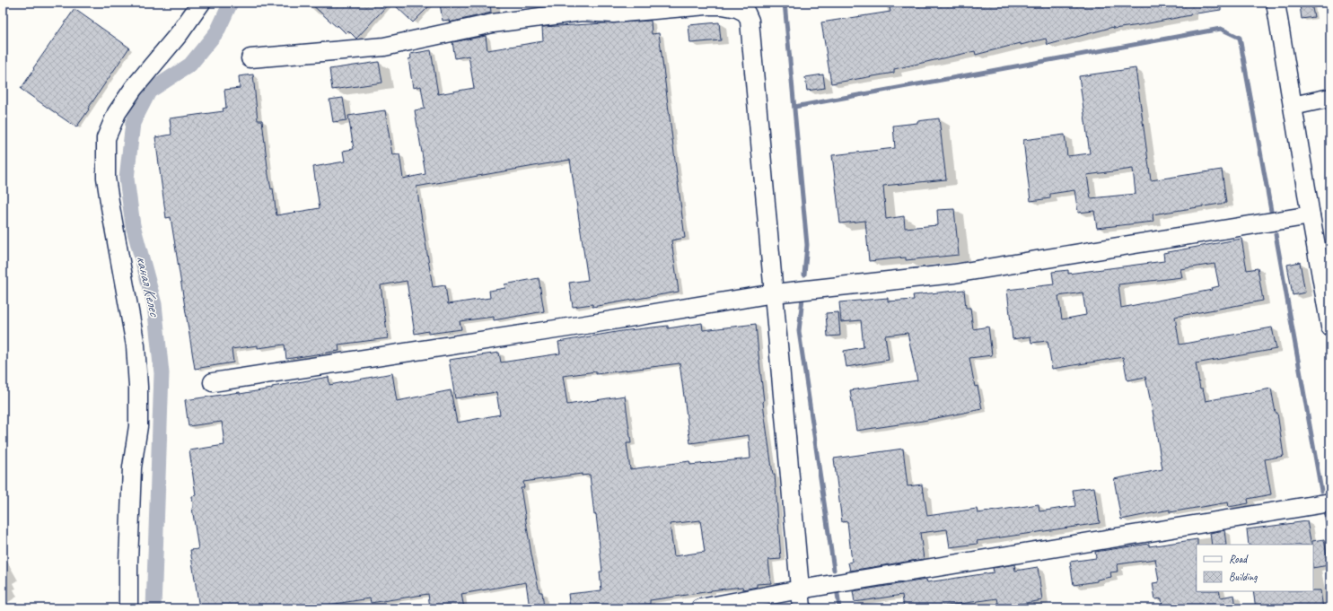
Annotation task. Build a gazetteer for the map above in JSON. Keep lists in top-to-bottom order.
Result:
{
  "water": ["канал Келес"],
  "legend": ["Road", "Building"]
}
